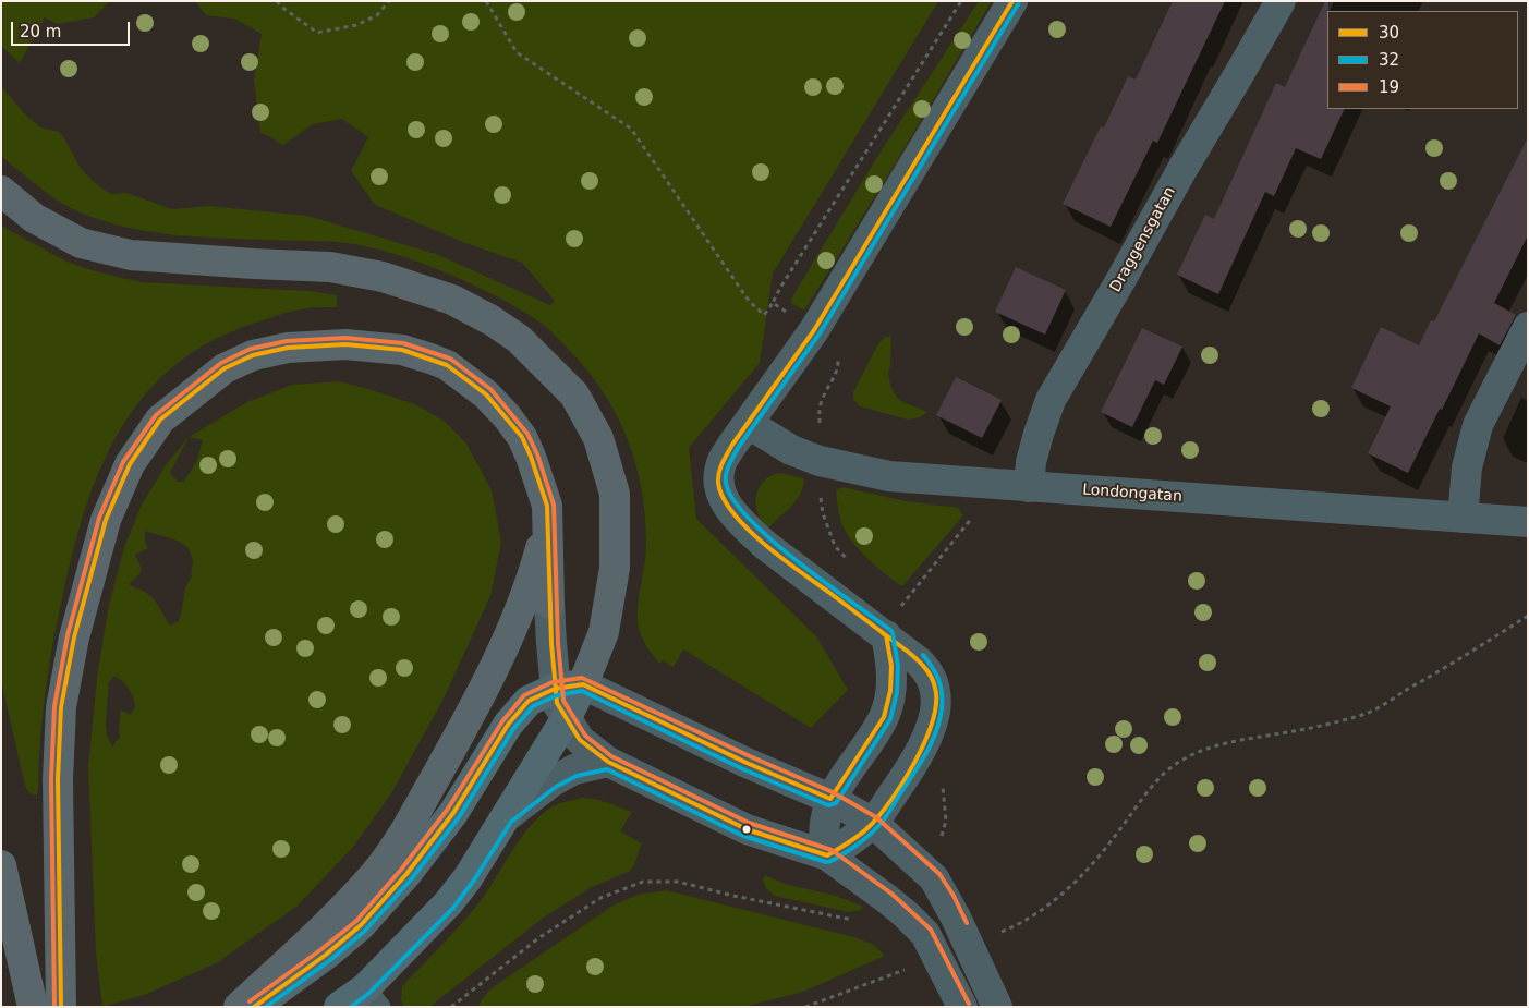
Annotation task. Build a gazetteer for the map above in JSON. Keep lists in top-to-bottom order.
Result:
{
  "streets": {
    "street": ["Draggensgatan", "Londongatan"]
  },
  "crossings": [
    ["Draggensgatan", "Londongatan"]
  ],
  "lines": ["transit line 30", "transit line 32", "transit line 19"],
  "legend": ["30", "32", "19"],
  "scale_bar": "20 m"
}
